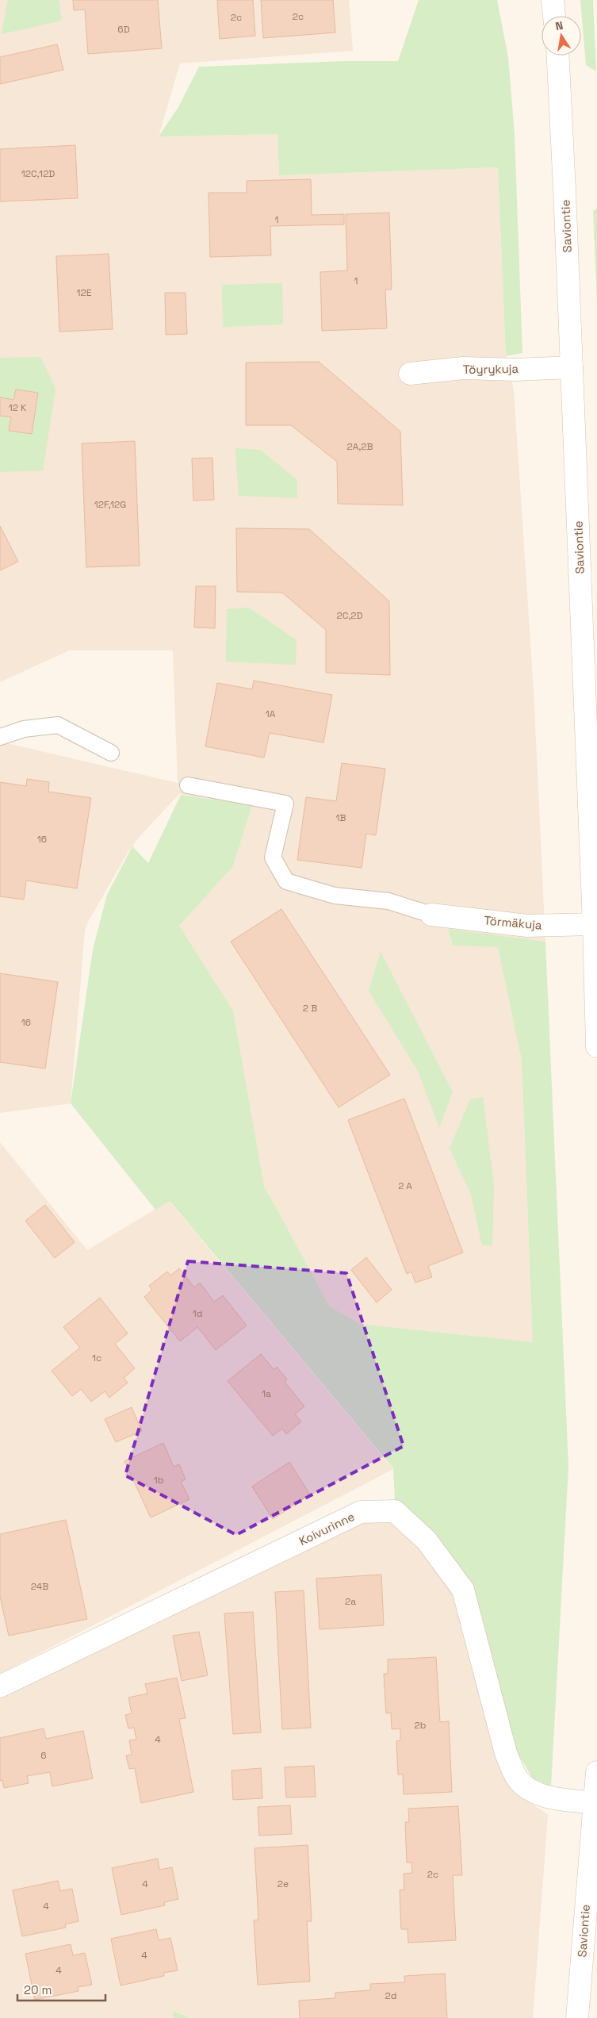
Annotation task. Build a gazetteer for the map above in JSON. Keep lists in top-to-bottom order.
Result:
{
  "streets": {
    "main road": [
      "Saviontie",
      "Töyrykuja",
      "Törmäkuja",
      "Koivurinne"
    ]
  },
  "crossings": [
    ["Saviontie", "Töyrykuja"],
    ["Saviontie", "Törmäkuja"],
    ["Saviontie", "Koivurinne"]
  ],
  "house_numbers": [
    "2c",
    "2c",
    "6D",
    "12C,12D",
    "1",
    "1",
    "12E",
    "12 K",
    "2A,2B",
    "12F,12G",
    "2C,2D",
    "1A",
    "1B",
    "16",
    "2 B",
    "16",
    "2 A",
    "1d",
    "1c",
    "1a",
    "1b",
    "24B",
    "2a",
    "2b",
    "4",
    "6",
    "2c",
    "4",
    "2e",
    "4",
    "4",
    "4",
    "2d"
  ],
  "scale_bar": "20 m",
  "north": "top"
}
